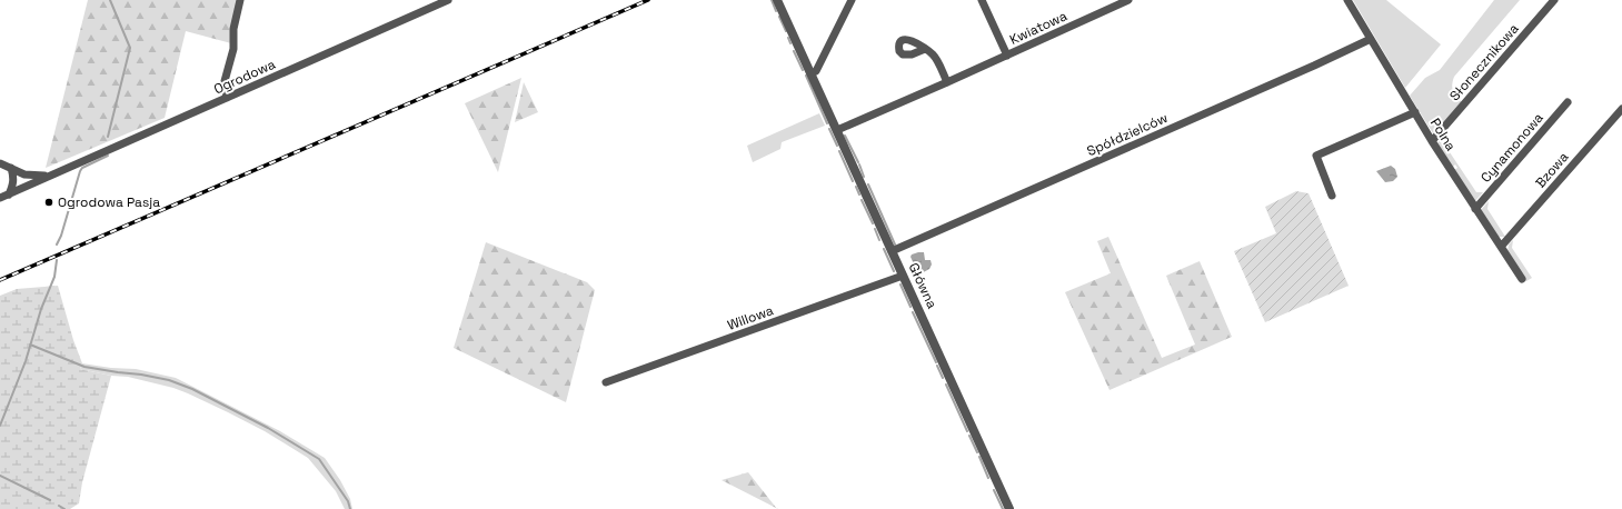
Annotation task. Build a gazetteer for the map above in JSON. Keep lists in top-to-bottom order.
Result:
{
  "streets": {
    "street": [
      "Kwiatowa",
      "Słonecznikowa",
      "Ogrodowa",
      "Spółdzielców",
      "Polna",
      "Cynamonowa",
      "Bzowa",
      "Główna",
      "Willowa"
    ]
  },
  "crossings": [
    ["Kwiatowa", "Główna"],
    ["Słonecznikowa", "Polna"],
    ["Spółdzielców", "Polna"],
    ["Spółdzielców", "Główna"],
    ["Polna", "Cynamonowa"],
    ["Polna", "Bzowa"],
    ["Główna", "Willowa"]
  ],
  "places": ["Ogrodowa Pasja"]
}
